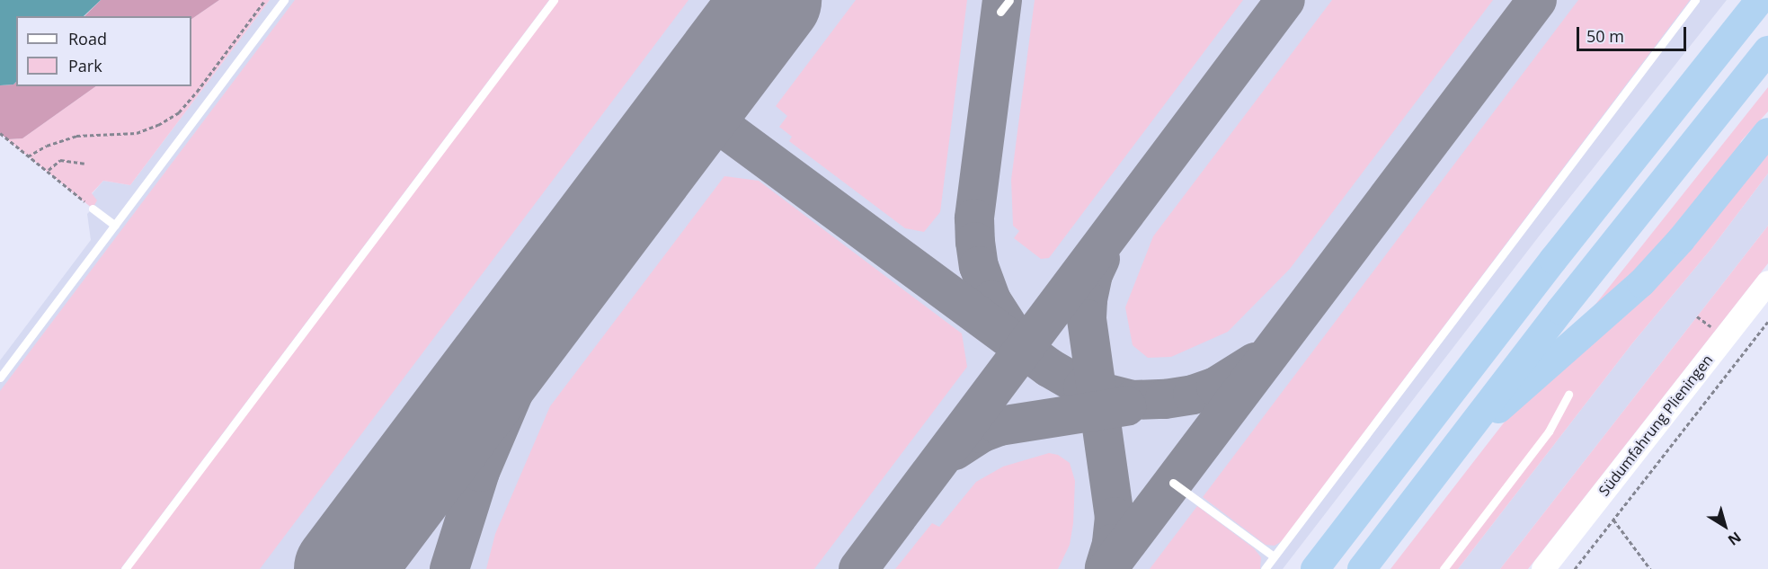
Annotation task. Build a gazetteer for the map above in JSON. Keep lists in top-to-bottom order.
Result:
{
  "streets": {
    "main road": ["Südumfahrung Plieningen"]
  },
  "legend": ["Road", "Park"],
  "scale_bar": "50 m",
  "north": "bottom right"
}
